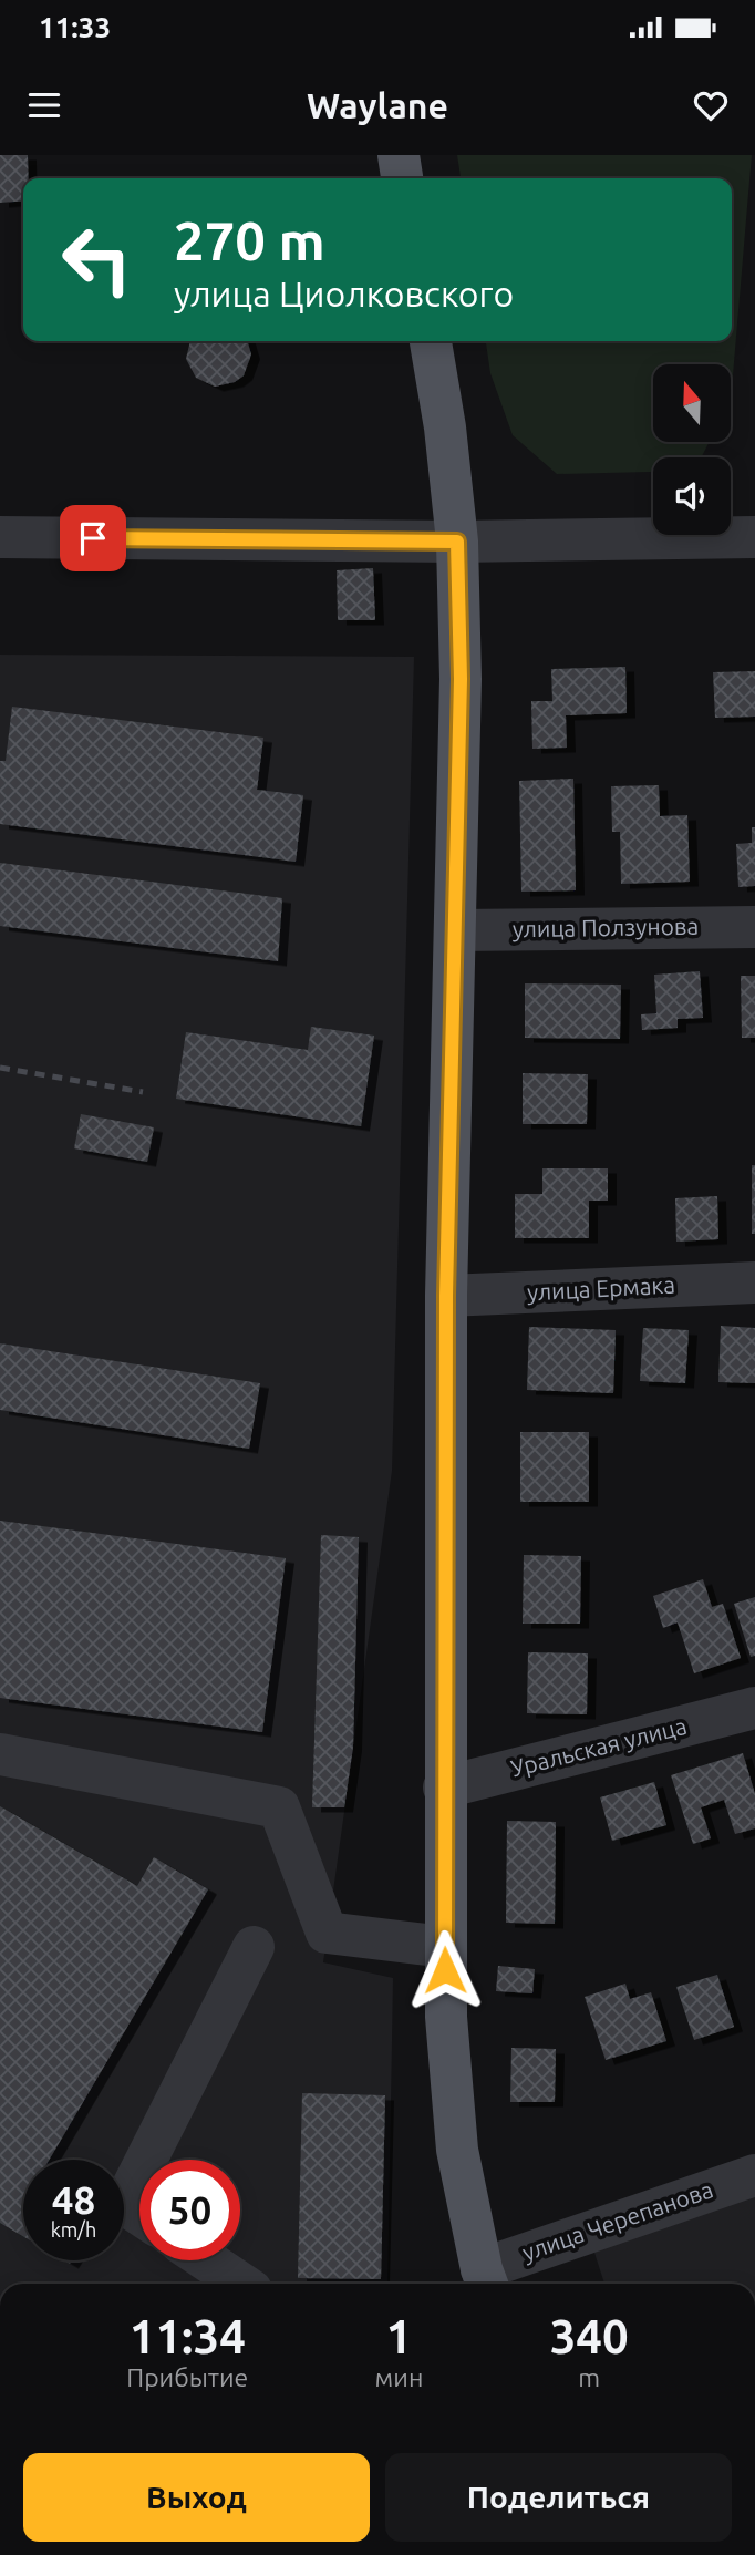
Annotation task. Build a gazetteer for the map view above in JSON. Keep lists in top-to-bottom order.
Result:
{
  "streets": {
    "street": [
      "улица Ползунова",
      "улица Ермака",
      "Уральская улица",
      "улица Черепанова"
    ]
  },
  "north": "top",
  "page": {
    "status": "11:33",
    "header": "Waylane",
    "turn": ["270 m", "улица Циолковского"],
    "speed": "48 km/h",
    "limit": "50",
    "eta": [
      "11:34",
      "Прибытие",
      "1",
      "мин",
      "340",
      "m"
    ],
    "buttons": ["Выход", "Поделиться"]
  }
}
